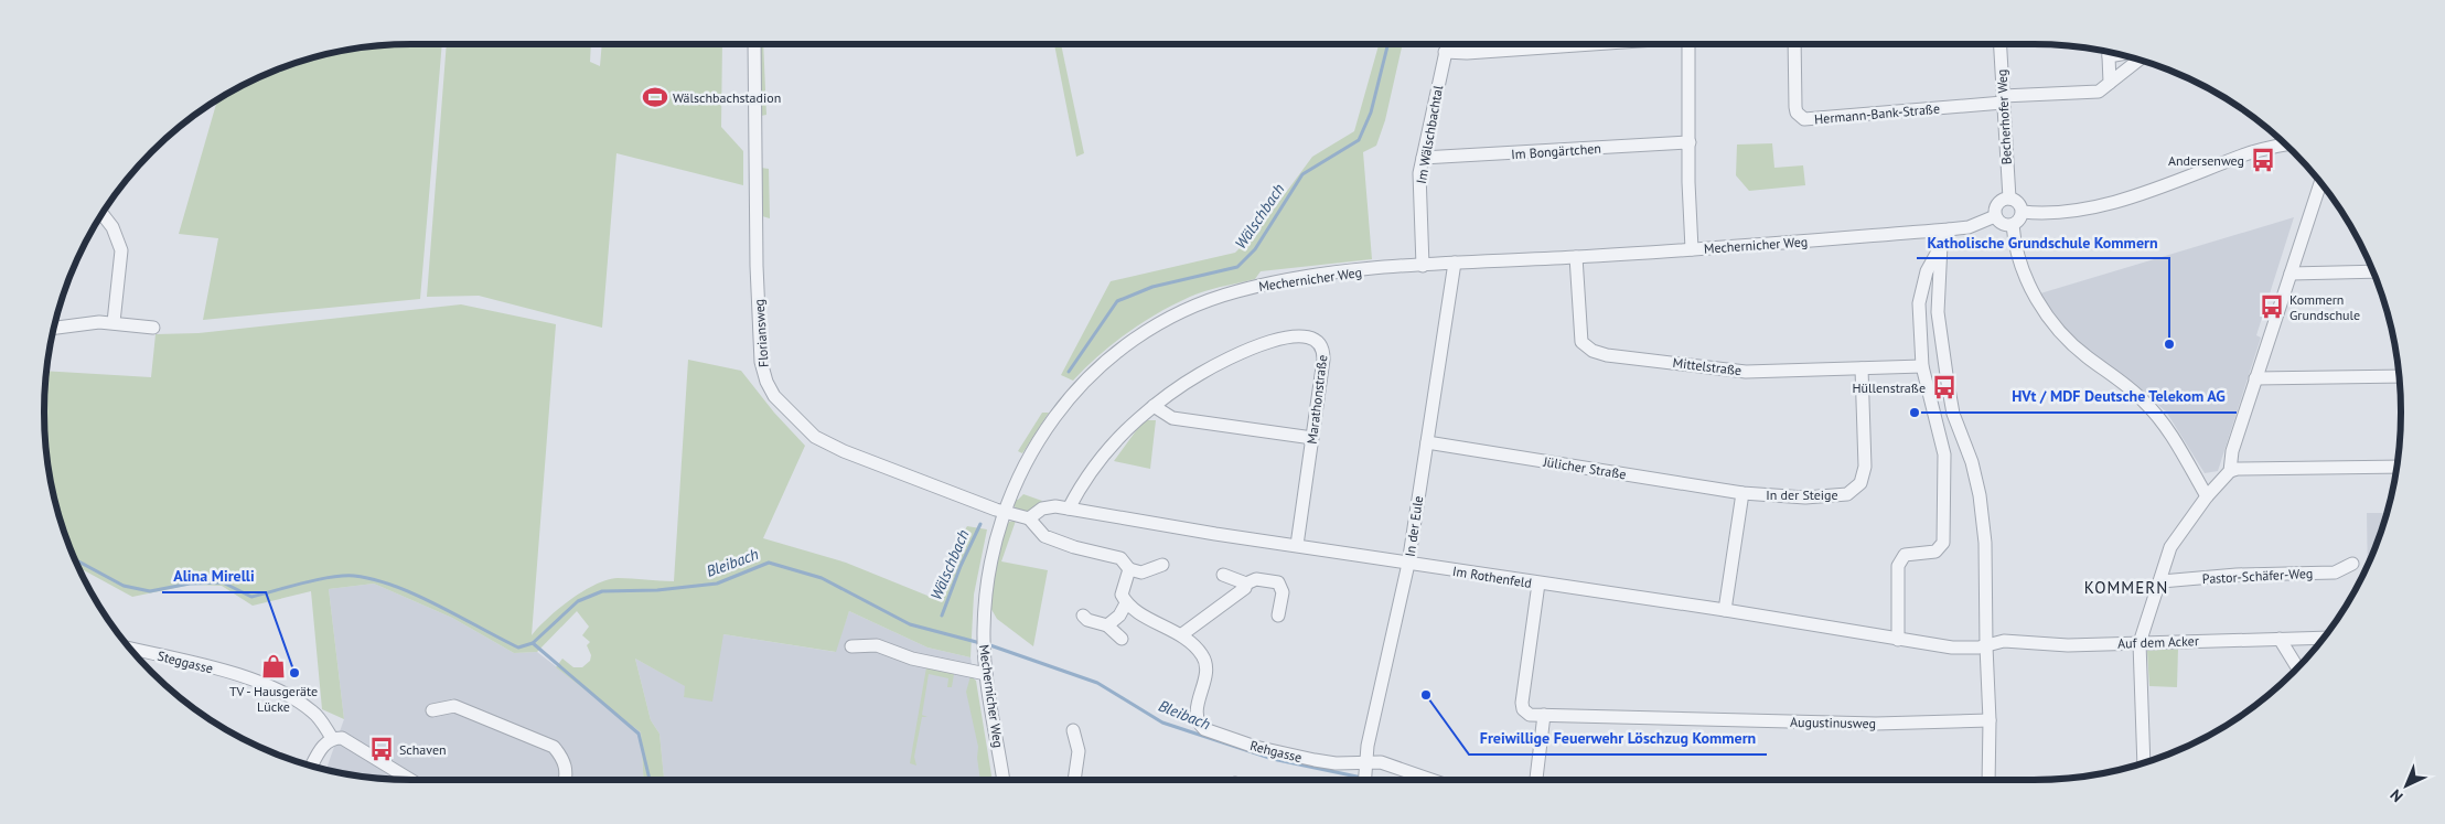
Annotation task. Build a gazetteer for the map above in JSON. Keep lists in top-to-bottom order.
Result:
{
  "streets": {
    "street": [
      "Hermann-Bank-Straße",
      "Becherhofer Weg",
      "Im Wälschbachtal",
      "Im Bongärtchen",
      "Mechernicher Weg",
      "Floriansweg",
      "Mittelstraße",
      "Marathonstraße",
      "Jülicher Straße",
      "In der Steige",
      "In der Eule",
      "Pastor-Schäfer-Weg",
      "Im Rothenfeld",
      "Auf dem Acker",
      "Steggasse",
      "Augustinusweg",
      "Rehgasse"
    ]
  },
  "crossings": [
    ["Hermann-Bank-Straße", "Becherhofer Weg"],
    ["Becherhofer Weg", "Mechernicher Weg"],
    ["Im Wälschbachtal", "Im Bongärtchen"],
    ["Im Wälschbachtal", "Mechernicher Weg"],
    ["Mechernicher Weg", "Floriansweg"],
    ["Mechernicher Weg", "Mittelstraße"],
    ["Mechernicher Weg", "In der Eule"],
    ["Mittelstraße", "In der Steige"],
    ["Marathonstraße", "Im Rothenfeld"],
    ["Jülicher Straße", "In der Steige"],
    ["Jülicher Straße", "In der Eule"],
    ["In der Eule", "Im Rothenfeld"],
    ["In der Eule", "Rehgasse"],
    ["Im Rothenfeld", "Auf dem Acker"],
    ["Im Rothenfeld", "Augustinusweg"]
  ],
  "districts": ["KOMMERN"],
  "water": ["Wälschbach", "Bleibach"],
  "places": {
    "sports": ["Wälschbachstadion"],
    "bus stop": [
      "Andersenweg",
      "Kommern Grundschule",
      "Hüllenstraße",
      "Schaven"
    ],
    "other": [
      "Katholische Grundschule Kommern",
      "HVt / MDF Deutsche Telekom AG",
      "Alina Mirelli",
      "Freiwillige Feuerwehr Löschzug Kommern"
    ],
    "shop": ["TV - Hausgeräte Lücke"]
  },
  "north": "bottom left"
}
